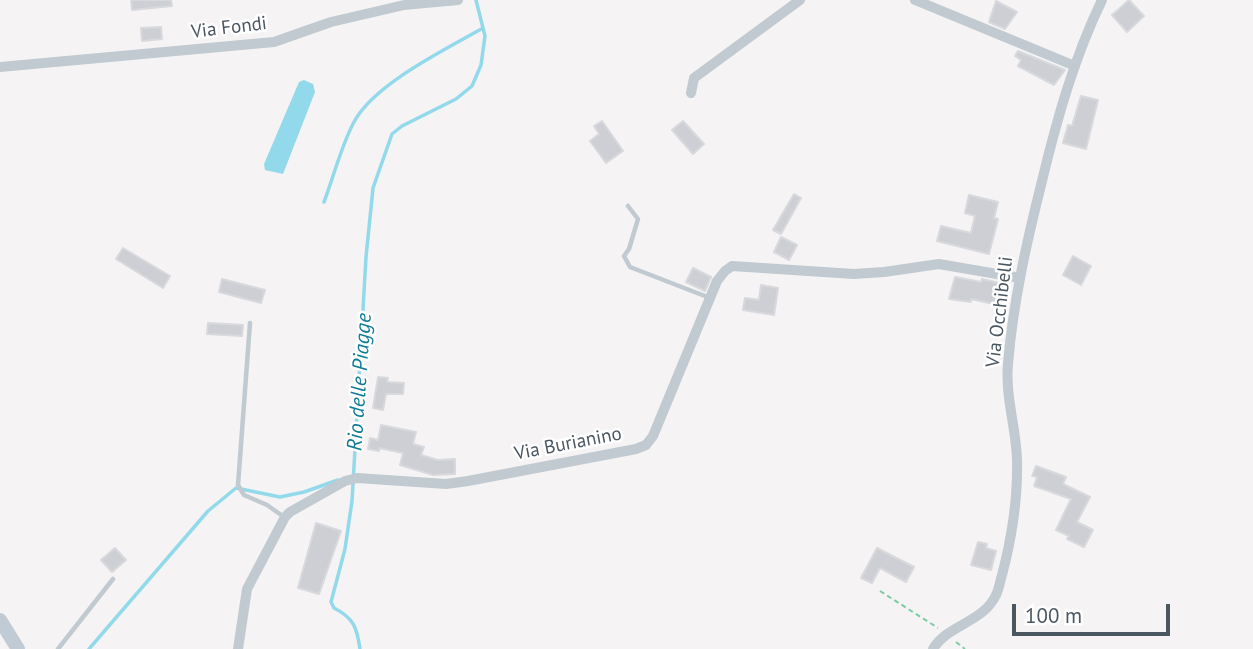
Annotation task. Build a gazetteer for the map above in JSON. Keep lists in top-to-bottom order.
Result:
{
  "streets": {
    "street": ["Via Fondi", "Via Occhibelli", "Via Burianino"]
  },
  "crossings": [
    ["Via Occhibelli", "Via Burianino"]
  ],
  "water": ["Rio delle Piagge"],
  "scale_bar": "100 m"
}
